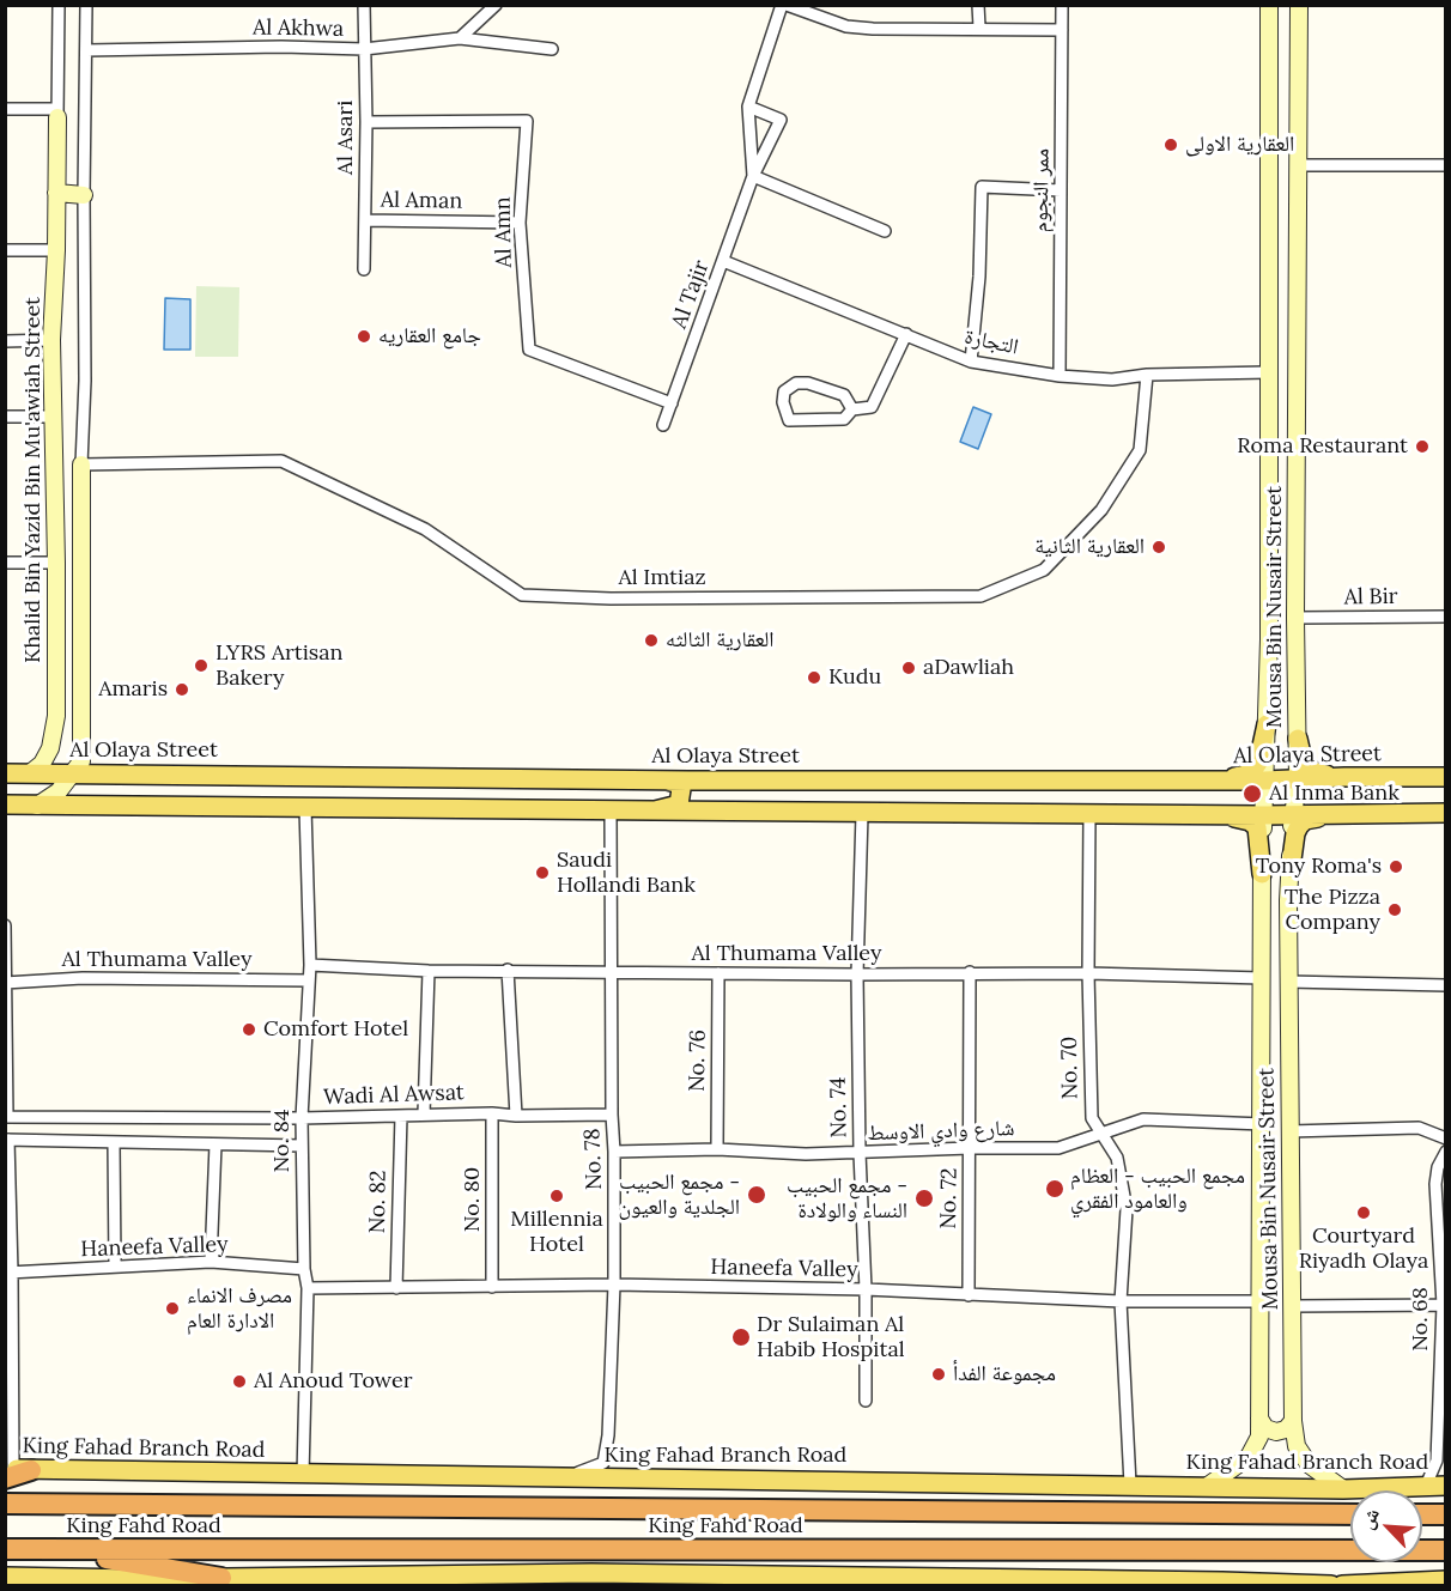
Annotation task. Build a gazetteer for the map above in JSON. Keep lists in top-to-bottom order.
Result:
{
  "streets": {
    "highway": ["King Fahd Road"],
    "main road": ["Al Olaya Street", "King Fahad Branch Road"],
    "street": [
      "Al Akhwa",
      "Al Asari",
      "ممر النجوم",
      "Al Aman",
      "Al Amn",
      "Al Tajir",
      "التجارة",
      "Khalid Bin Yazid Bin Mu'awiah Street",
      "Al Imtiaz",
      "Al Bir",
      "Mousa Bin Nusair Street",
      "Al Thumama Valley",
      "No. 76",
      "No. 70",
      "Wadi Al Awsat",
      "No. 74",
      "شارع وادي الاوسط",
      "No. 84",
      "No. 78",
      "No. 72",
      "No. 80",
      "No. 82",
      "Haneefa Valley",
      "No. 68"
    ]
  },
  "crossings": [
    ["Al Akhwa", "Al Asari"],
    ["Al Asari", "Al Aman"],
    ["Al Asari", "Al Amn"],
    ["ممر النجوم", "التجارة"],
    ["Al Aman", "Al Amn"],
    ["Al Amn", "Al Tajir"],
    ["Al Tajir", "التجارة"],
    ["التجارة", "Al Imtiaz"],
    ["التجارة", "Mousa Bin Nusair Street"],
    ["Khalid Bin Yazid Bin Mu'awiah Street", "Al Olaya Street"],
    ["Al Bir", "Mousa Bin Nusair Street"],
    ["Mousa Bin Nusair Street", "Al Olaya Street"],
    ["Mousa Bin Nusair Street", "Al Thumama Valley"],
    ["Mousa Bin Nusair Street", "شارع وادي الاوسط"],
    ["Mousa Bin Nusair Street", "Haneefa Valley"],
    ["Mousa Bin Nusair Street", "King Fahad Branch Road"],
    ["Al Olaya Street", "No. 70"],
    ["Al Olaya Street", "No. 74"],
    ["Al Olaya Street", "No. 84"],
    ["Al Olaya Street", "No. 78"],
    ["Al Thumama Valley", "No. 76"],
    ["Al Thumama Valley", "No. 70"],
    ["Al Thumama Valley", "No. 74"],
    ["Al Thumama Valley", "No. 84"],
    ["Al Thumama Valley", "No. 78"],
    ["Al Thumama Valley", "No. 72"],
    ["No. 76", "شارع وادي الاوسط"],
    ["No. 70", "شارع وادي الاوسط"],
    ["No. 70", "Haneefa Valley"],
    ["No. 70", "King Fahad Branch Road"],
    ["Wadi Al Awsat", "No. 84"],
    ["Wadi Al Awsat", "No. 78"],
    ["Wadi Al Awsat", "No. 80"],
    ["Wadi Al Awsat", "No. 82"],
    ["No. 74", "شارع وادي الاوسط"],
    ["No. 74", "Haneefa Valley"],
    ["شارع وادي الاوسط", "No. 78"],
    ["شارع وادي الاوسط", "No. 72"],
    ["No. 84", "Haneefa Valley"],
    ["No. 84", "King Fahad Branch Road"],
    ["No. 78", "Haneefa Valley"],
    ["No. 78", "King Fahad Branch Road"],
    ["No. 72", "Haneefa Valley"],
    ["No. 80", "Haneefa Valley"],
    ["No. 82", "Haneefa Valley"],
    ["No. 68", "King Fahad Branch Road"]
  ],
  "places": [
    "العقارية الاولى",
    "جامع العقاريه",
    "Roma Restaurant",
    "العقارية الثانية",
    "العقارية الثالثه",
    "LYRS Artisan Bakery",
    "aDawliah",
    "Kudu",
    "Amaris",
    "Al Inma Bank",
    "Tony Roma's",
    "Saudi Hollandi Bank",
    "The Pizza Company",
    "Comfort Hotel",
    "مجمع الحبيب - العظام والعامود الفقري",
    "مجمع الحبيب - الجلدية والعيون",
    "Millennia Hotel",
    "مجمع الحبيب - النساء والولادة",
    "Courtyard Riyadh Olaya",
    "مصرف الانماء الادارة العام",
    "Dr Sulaiman Al Habib Hospital",
    "مجموعة الفدأ",
    "Al Anoud Tower"
  ],
  "north": "top left"
}
